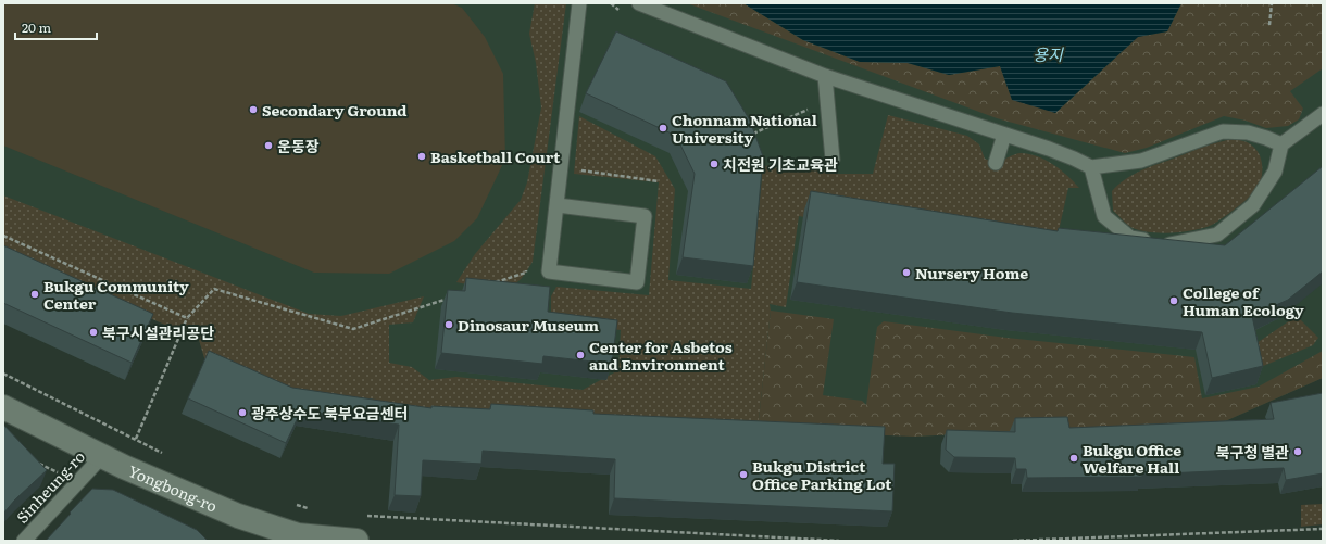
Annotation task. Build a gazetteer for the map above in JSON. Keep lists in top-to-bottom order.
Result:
{
  "streets": {
    "main road": ["Yongbong-ro"],
    "lane": ["Sinheung-ro"]
  },
  "crossings": [
    ["Sinheung-ro", "Yongbong-ro"]
  ],
  "water": ["용지"],
  "places": [
    "Secondary Ground",
    "Chonnam National University",
    "운동장",
    "Basketball Court",
    "치전원 기초교육관",
    "Nursery Home",
    "Bukgu Community Center",
    "College of Human Ecology",
    "Dinosaur Museum",
    "북구시설관리공단",
    "Center for Asbetos and Environment",
    "광주상수도 북부요금센터",
    "북구청 별관",
    "Bukgu Office Welfare Hall",
    "Bukgu District Office Parking Lot"
  ],
  "scale_bar": "20 m"
}
